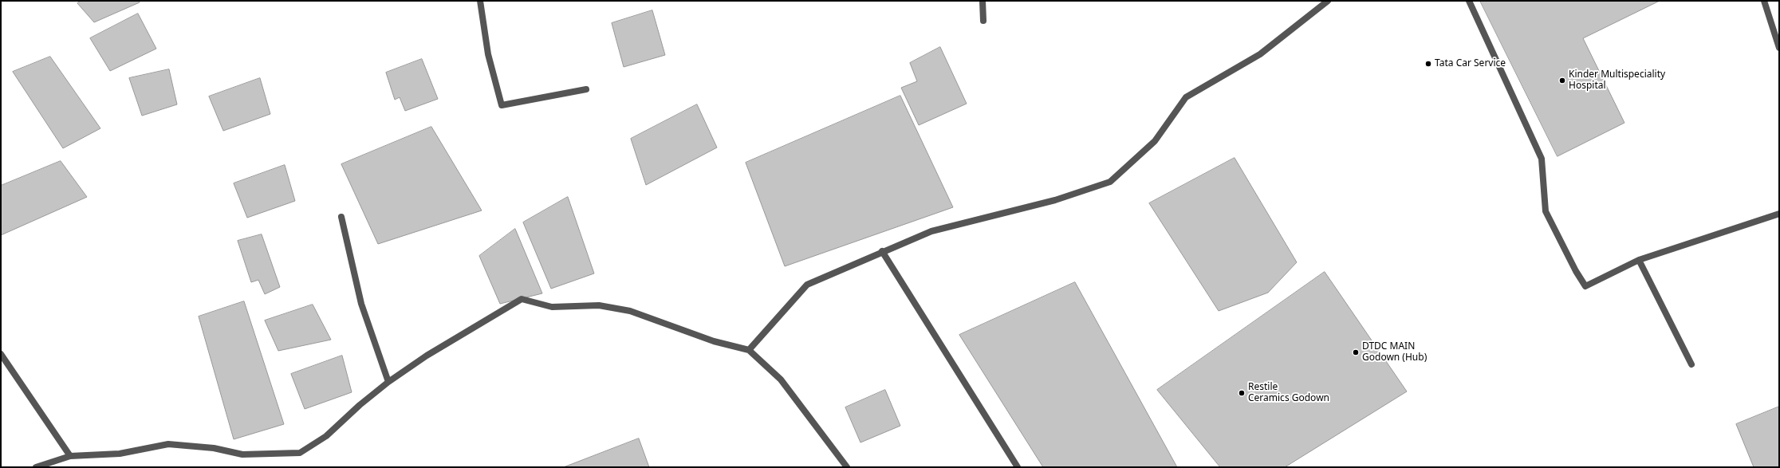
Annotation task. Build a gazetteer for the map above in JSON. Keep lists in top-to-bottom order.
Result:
{
  "places": [
    "Tata Car Service",
    "Kinder Multispeciality Hospital",
    "DTDC MAIN Godown (Hub)",
    "Restile Ceramics Godown"
  ]
}
